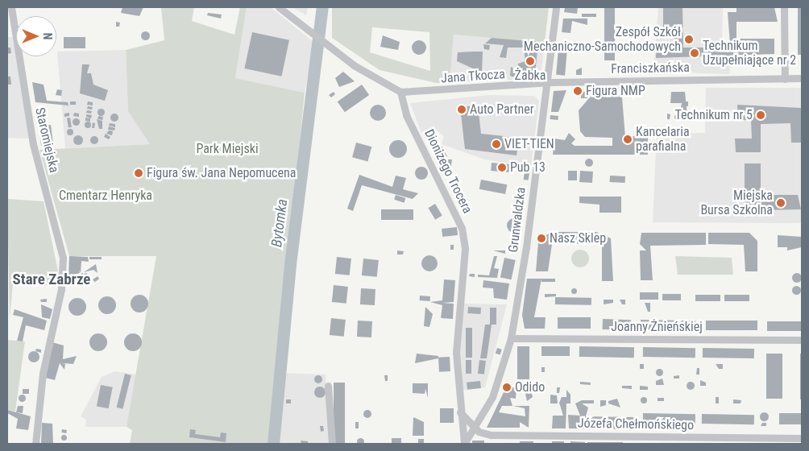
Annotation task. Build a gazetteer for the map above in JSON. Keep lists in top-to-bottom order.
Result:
{
  "streets": {
    "street": [
      "Franciszkańska",
      "Jana Tkocza",
      "Staromiejska",
      "Dionizego Trocera",
      "Grunwaldzka",
      "Joanny Żnieńskiej",
      "Józefa Chełmońskiego"
    ]
  },
  "crossings": [
    ["Franciszkańska", "Jana Tkocza"],
    ["Franciszkańska", "Grunwaldzka"],
    ["Jana Tkocza", "Dionizego Trocera"],
    ["Jana Tkocza", "Grunwaldzka"],
    ["Dionizego Trocera", "Grunwaldzka"],
    ["Grunwaldzka", "Joanny Żnieńskiej"],
    ["Grunwaldzka", "Józefa Chełmońskiego"]
  ],
  "districts": ["Stare Zabrze"],
  "water": ["Bytomka"],
  "parks": ["Park Miejski", "Cmentarz Henryka"],
  "places": [
    "Zespół Szkół Mechaniczno-Samochodowych",
    "Technikum Uzupełniające nr 2",
    "Żabka",
    "Figura NMP",
    "Auto Partner",
    "Technikum nr 5",
    "Kancelaria parafialna",
    "VIET-TIEN",
    "Pub 13",
    "Figura św. Jana Nepomucena",
    "Miejska Bursa Szkolna",
    "Nasz Sklep",
    "Odido"
  ],
  "north": "right"
}
